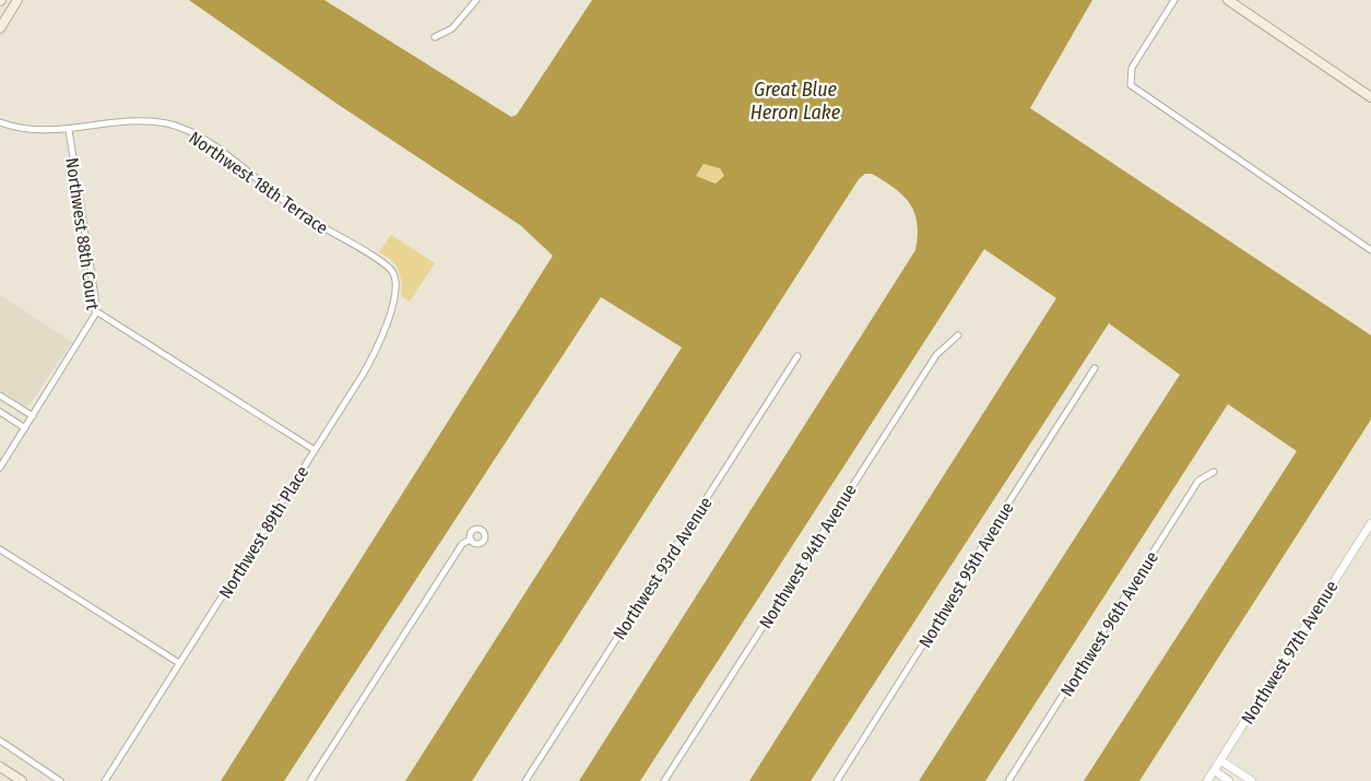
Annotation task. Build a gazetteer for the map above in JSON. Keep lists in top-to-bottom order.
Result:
{
  "streets": {
    "street": [
      "Northwest 18th Terrace",
      "Northwest 88th Court",
      "Northwest 89th Place",
      "Northwest 94th Avenue",
      "Northwest 93rd Avenue",
      "Northwest 95th Avenue",
      "Northwest 96th Avenue",
      "Northwest 97th Avenue"
    ]
  },
  "crossings": [
    ["Northwest 18th Terrace", "Northwest 88th Court"],
    ["Northwest 18th Terrace", "Northwest 89th Place"]
  ],
  "water": ["Great Blue Heron Lake"]
}
